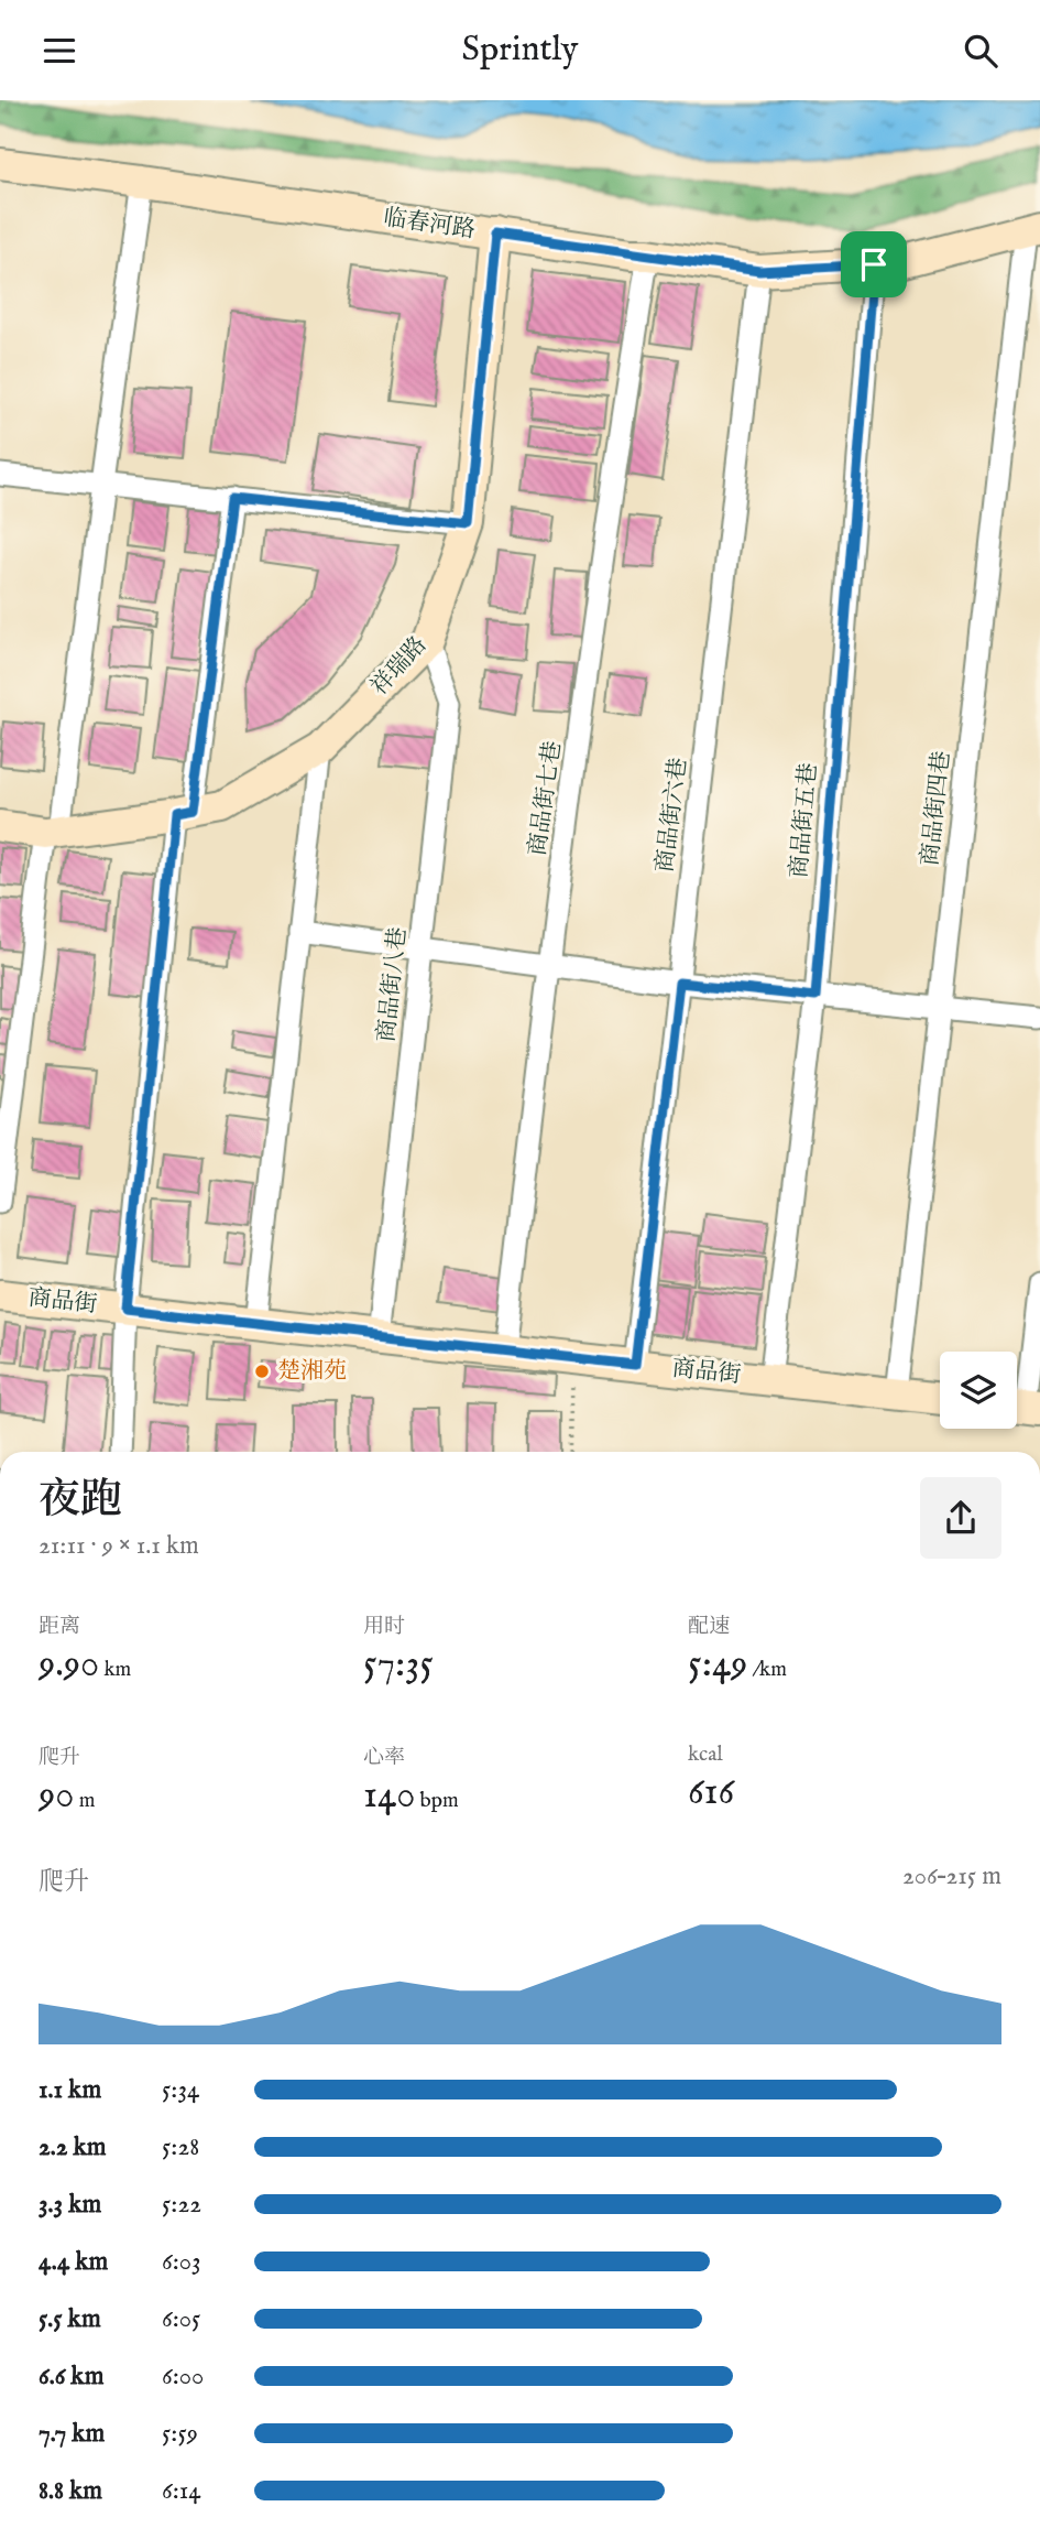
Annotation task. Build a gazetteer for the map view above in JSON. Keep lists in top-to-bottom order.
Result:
{
  "streets": {
    "street": [
      "临春河路",
      "祥瑞路",
      "商品街七巷",
      "商品街四巷",
      "商品街六巷",
      "商品街五巷",
      "商品街八巷",
      "商品街"
    ]
  },
  "crossings": [
    ["临春河路", "祥瑞路"],
    ["临春河路", "商品街七巷"],
    ["临春河路", "商品街四巷"],
    ["临春河路", "商品街六巷"],
    ["临春河路", "商品街五巷"],
    ["祥瑞路", "商品街八巷"],
    ["商品街七巷", "商品街"],
    ["商品街四巷", "商品街"],
    ["商品街六巷", "商品街"],
    ["商品街五巷", "商品街"],
    ["商品街八巷", "商品街"]
  ],
  "places": ["楚湘苑"],
  "page": {
    "header": "Sprintly",
    "heading": ["夜跑", "21:11 · 9 × 1.1 km"],
    "stats": [
      ["距离", "9.90 km"],
      ["用时", "57:35"],
      ["配速", "5:49 /km"],
      ["爬升", "90 m"],
      ["心率", "140 bpm"],
      ["kcal", "616"]
    ],
    "chart": ["爬升", "206–215 m"],
    "list": [
      {
        "name": "1.1 km",
        "note": "5:34"
      },
      {
        "name": "2.2 km",
        "note": "5:28"
      },
      {
        "name": "3.3 km",
        "note": "5:22"
      },
      {
        "name": "4.4 km",
        "note": "6:03"
      },
      {
        "name": "5.5 km",
        "note": "6:05"
      },
      {
        "name": "6.6 km",
        "note": "6:00"
      },
      {
        "name": "7.7 km",
        "note": "5:59"
      },
      {
        "name": "8.8 km",
        "note": "6:14"
      }
    ]
  }
}
